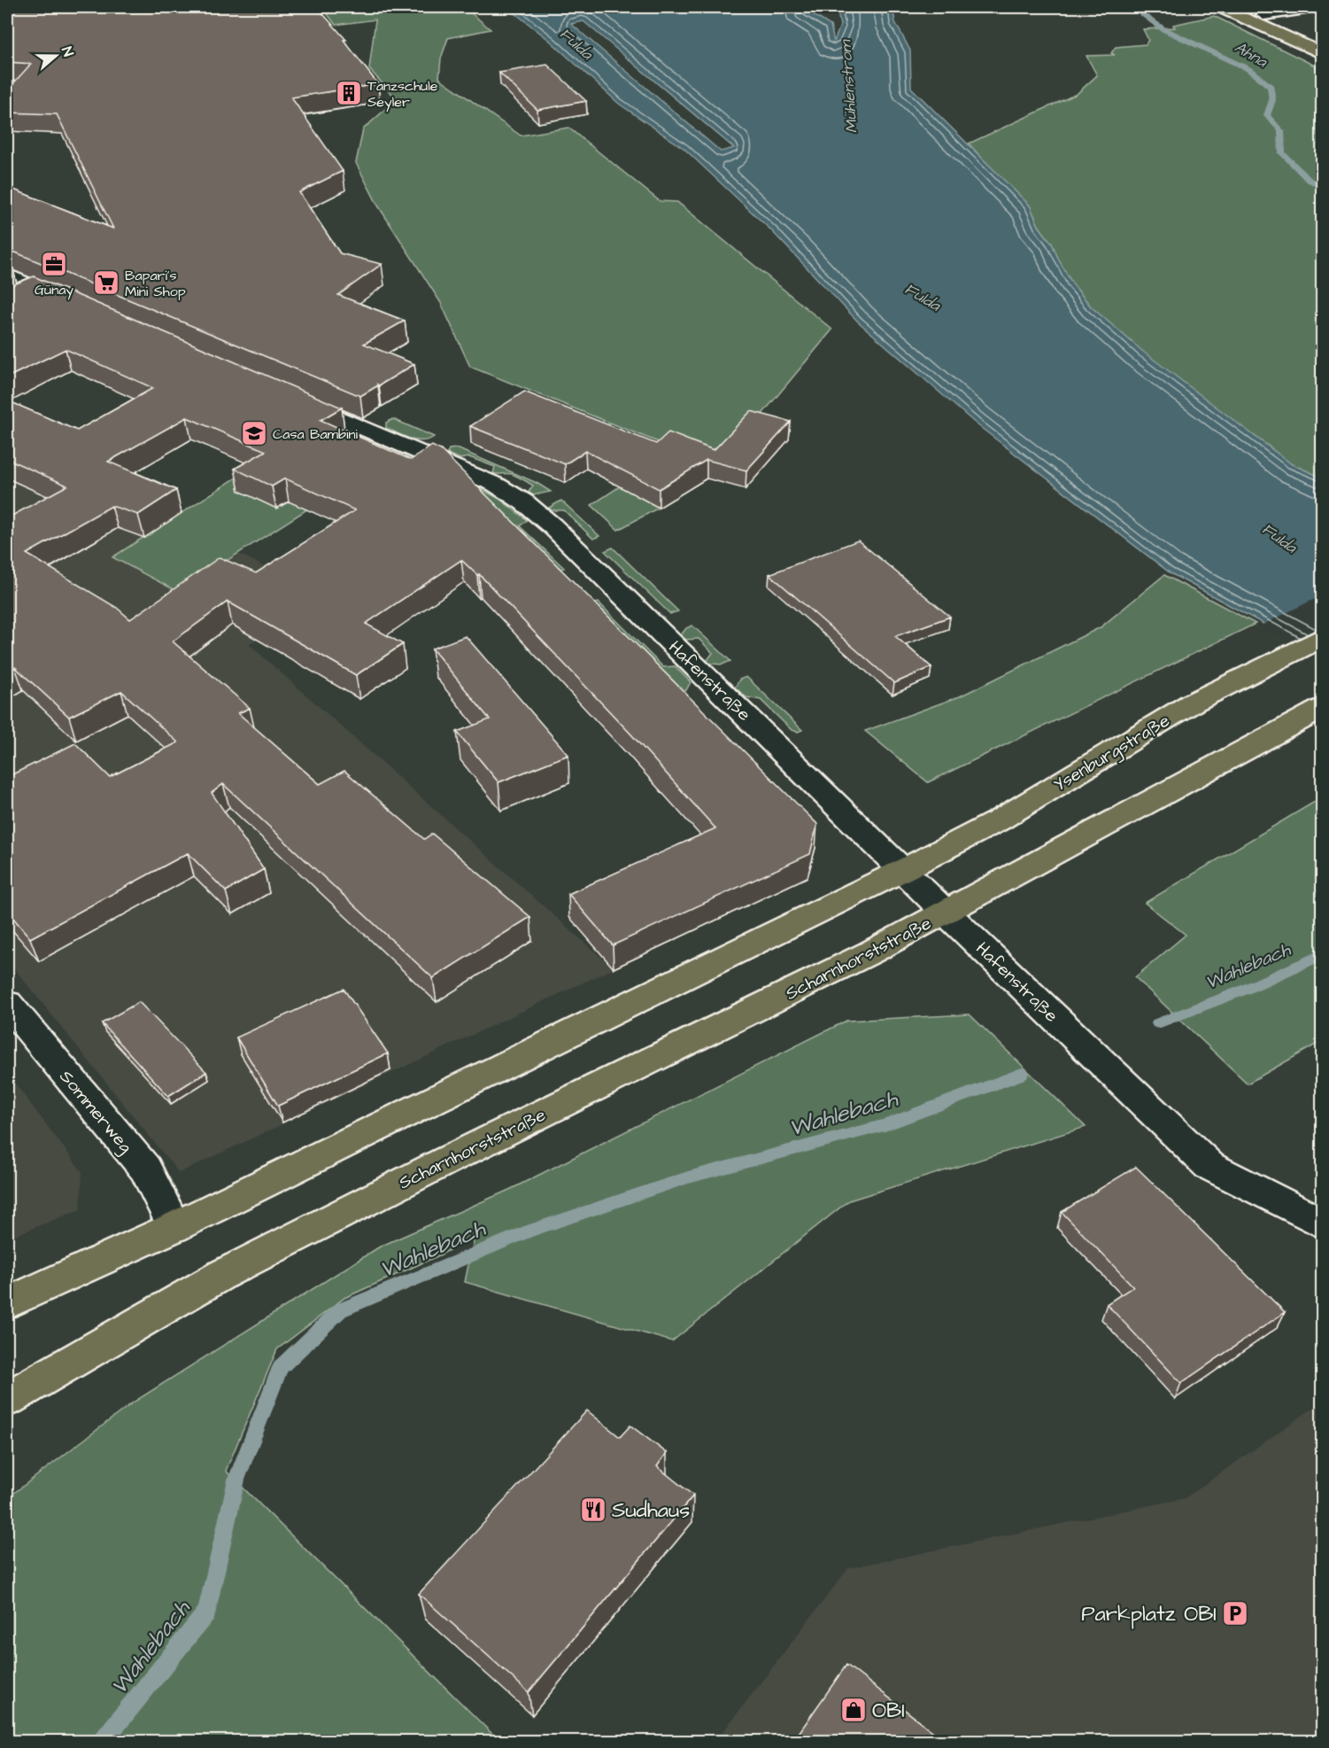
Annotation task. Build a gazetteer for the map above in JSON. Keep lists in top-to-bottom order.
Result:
{
  "streets": {
    "main road": ["Ysenburgstraße", "Scharnhorststraße"],
    "street": ["Hafenstraße", "Sommerweg"]
  },
  "crossings": [
    ["Hafenstraße", "Ysenburgstraße"],
    ["Hafenstraße", "Scharnhorststraße"]
  ],
  "water": [
    "Fulda",
    "Ahna",
    "Mühlenstrom",
    "Wahlebach"
  ],
  "places": {
    "building": ["Tanzschule Seyler"],
    "office": ["Günay"],
    "supermarket": ["Bapari's Mini Shop"],
    "school or university": ["Casa Bambini"],
    "restaurant": ["Sudhaus"],
    "parking": ["Parkplatz OBI"],
    "shop": ["OBI"]
  },
  "north": "right"
}
